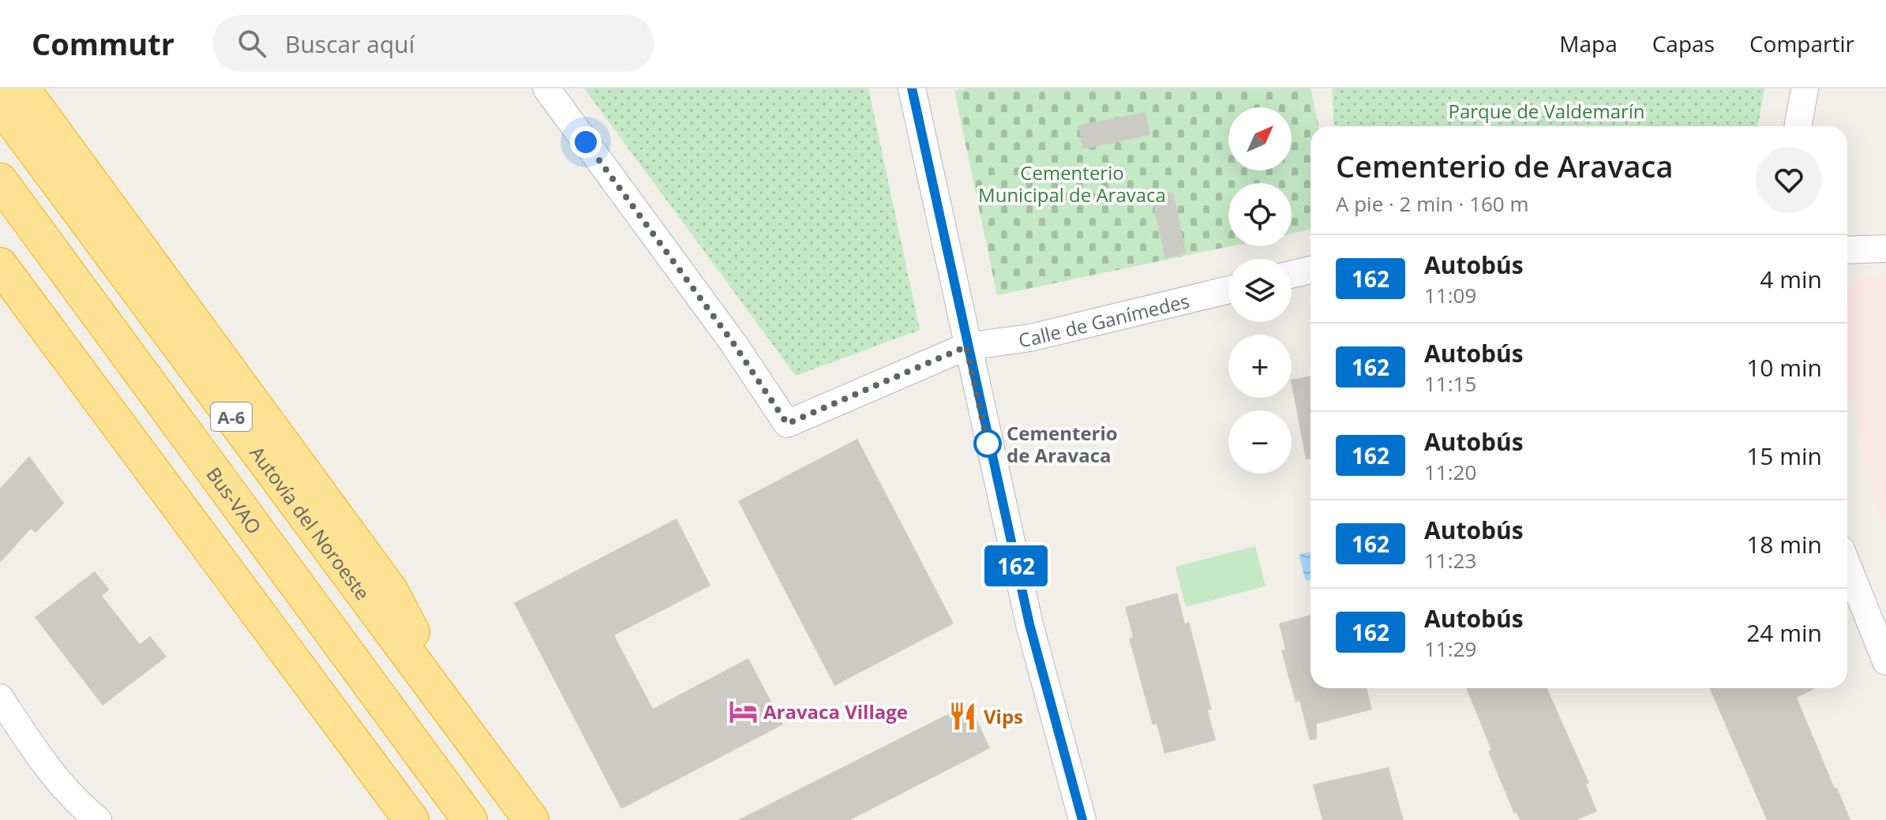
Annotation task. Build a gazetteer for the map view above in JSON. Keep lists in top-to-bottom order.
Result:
{
  "streets": {
    "highway": ["A-6", "Bus-VAO", "Autovía del Noroeste"],
    "street": ["Calle de Ganímedes"]
  },
  "parks": ["Parque de Valdemarín", "Cementerio Municipal de Aravaca"],
  "places": {
    "other": ["Cementerio de Aravaca"],
    "hotel": ["Aravaca Village"],
    "restaurant": ["Vips"]
  },
  "lines": ["bus line 162"],
  "north": "top right",
  "page": {
    "header": "Commutr",
    "search": "Buscar aquí",
    "nav": ["Mapa", "Capas", "Compartir"],
    "on_map": "162",
    "map_buttons": ["+", "−"],
    "heading": ["Cementerio de Aravaca", "A pie · 2 min · 160 m"],
    "list": [
      {
        "mark": "162",
        "name": "Autobús",
        "note": "11:09",
        "value": "4 min"
      },
      {
        "mark": "162",
        "name": "Autobús",
        "note": "11:15",
        "value": "10 min"
      },
      {
        "mark": "162",
        "name": "Autobús",
        "note": "11:20",
        "value": "15 min"
      },
      {
        "mark": "162",
        "name": "Autobús",
        "note": "11:23",
        "value": "18 min"
      },
      {
        "mark": "162",
        "name": "Autobús",
        "note": "11:29",
        "value": "24 min"
      }
    ]
  }
}
